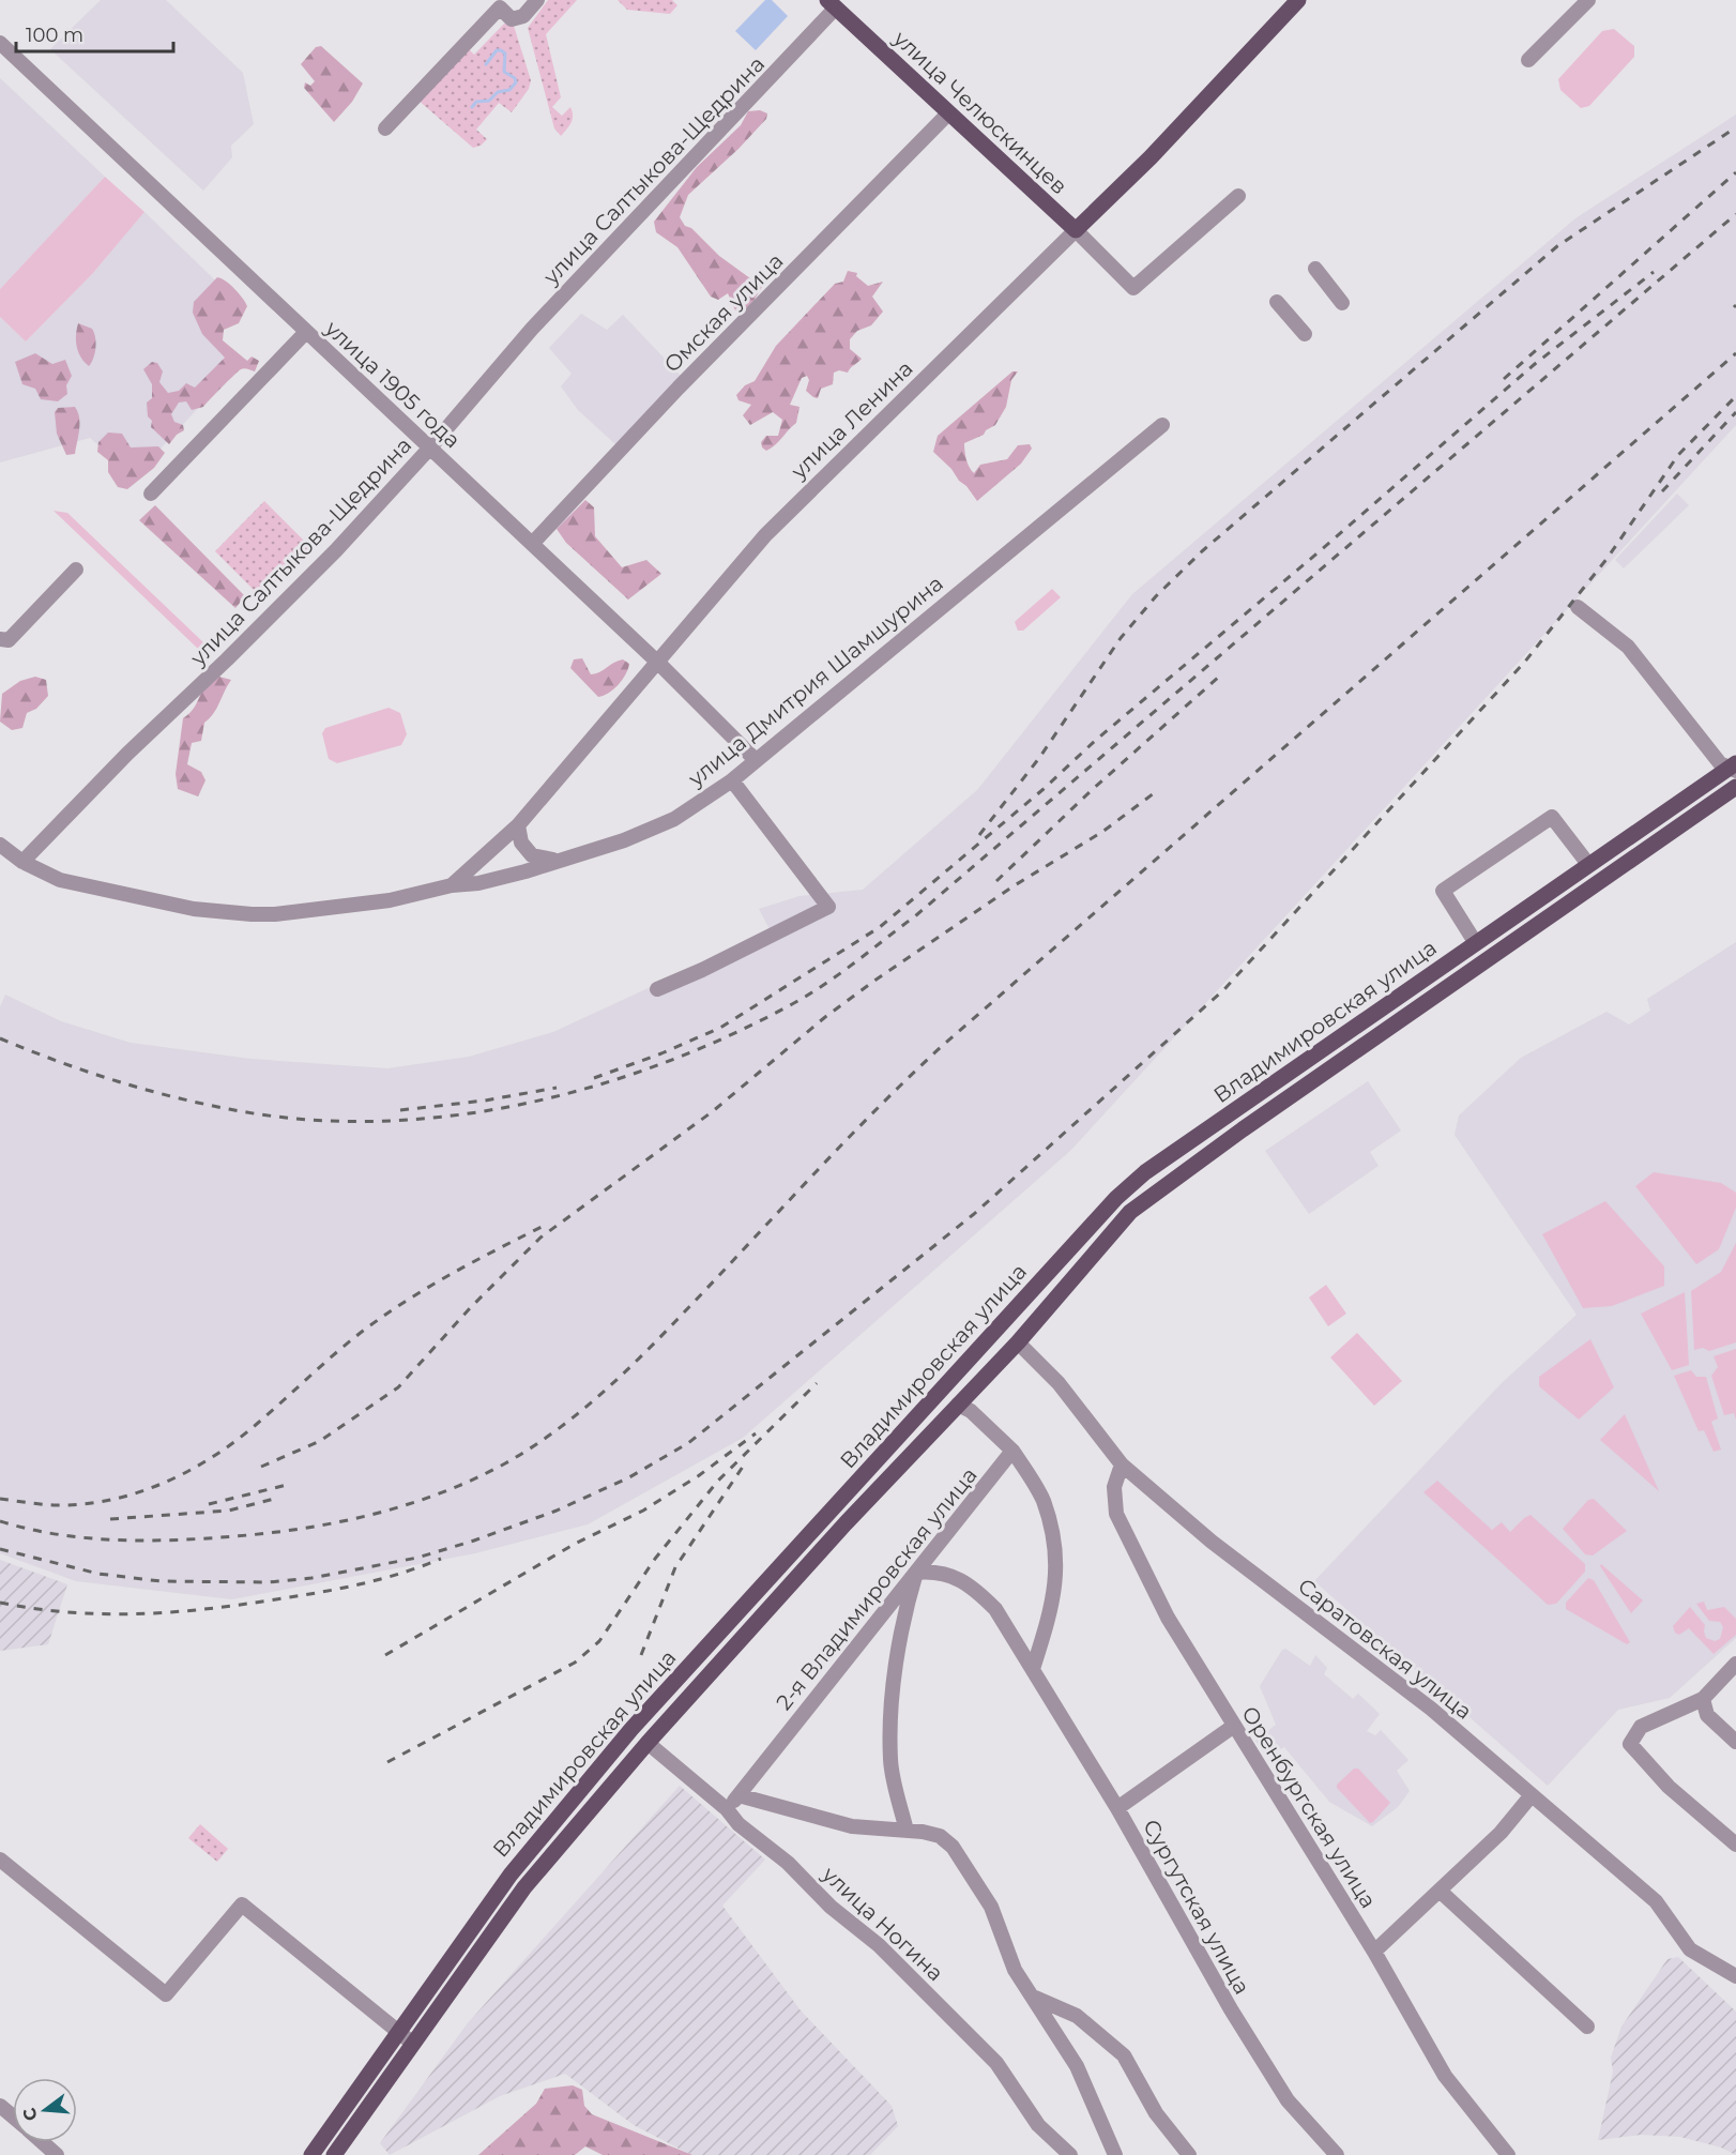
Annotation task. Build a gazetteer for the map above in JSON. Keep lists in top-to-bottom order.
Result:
{
  "streets": {
    "main road": ["улица Челюскинцев", "улица Ленина", "Владимировская улица"],
    "street": [
      "улица Салтыкова-Щедрина",
      "Омская улица",
      "улица 1905 года",
      "улица Дмитрия Шамшурина",
      "2-я Владимировская улица",
      "Саратовская улица",
      "Оренбургская улица",
      "Сургутская улица",
      "улица Ногина"
    ]
  },
  "crossings": [
    ["улица Челюскинцев", "улица Салтыкова-Щедрина"],
    ["улица Челюскинцев", "Омская улица"],
    ["улица Челюскинцев", "улица Ленина"],
    ["улица Салтыкова-Щедрина", "улица 1905 года"],
    ["улица Салтыкова-Щедрина", "улица Дмитрия Шамшурина"],
    ["Омская улица", "улица 1905 года"],
    ["улица 1905 года", "улица Ленина"],
    ["улица 1905 года", "улица Дмитрия Шамшурина"],
    ["улица Ленина", "улица Дмитрия Шамшурина"],
    ["Владимировская улица", "Саратовская улица"],
    ["Владимировская улица", "улица Ногина"],
    ["2-я Владимировская улица", "Сургутская улица"],
    ["2-я Владимировская улица", "улица Ногина"],
    ["Саратовская улица", "Оренбургская улица"]
  ],
  "scale_bar": "100 m",
  "north": "left"
}
